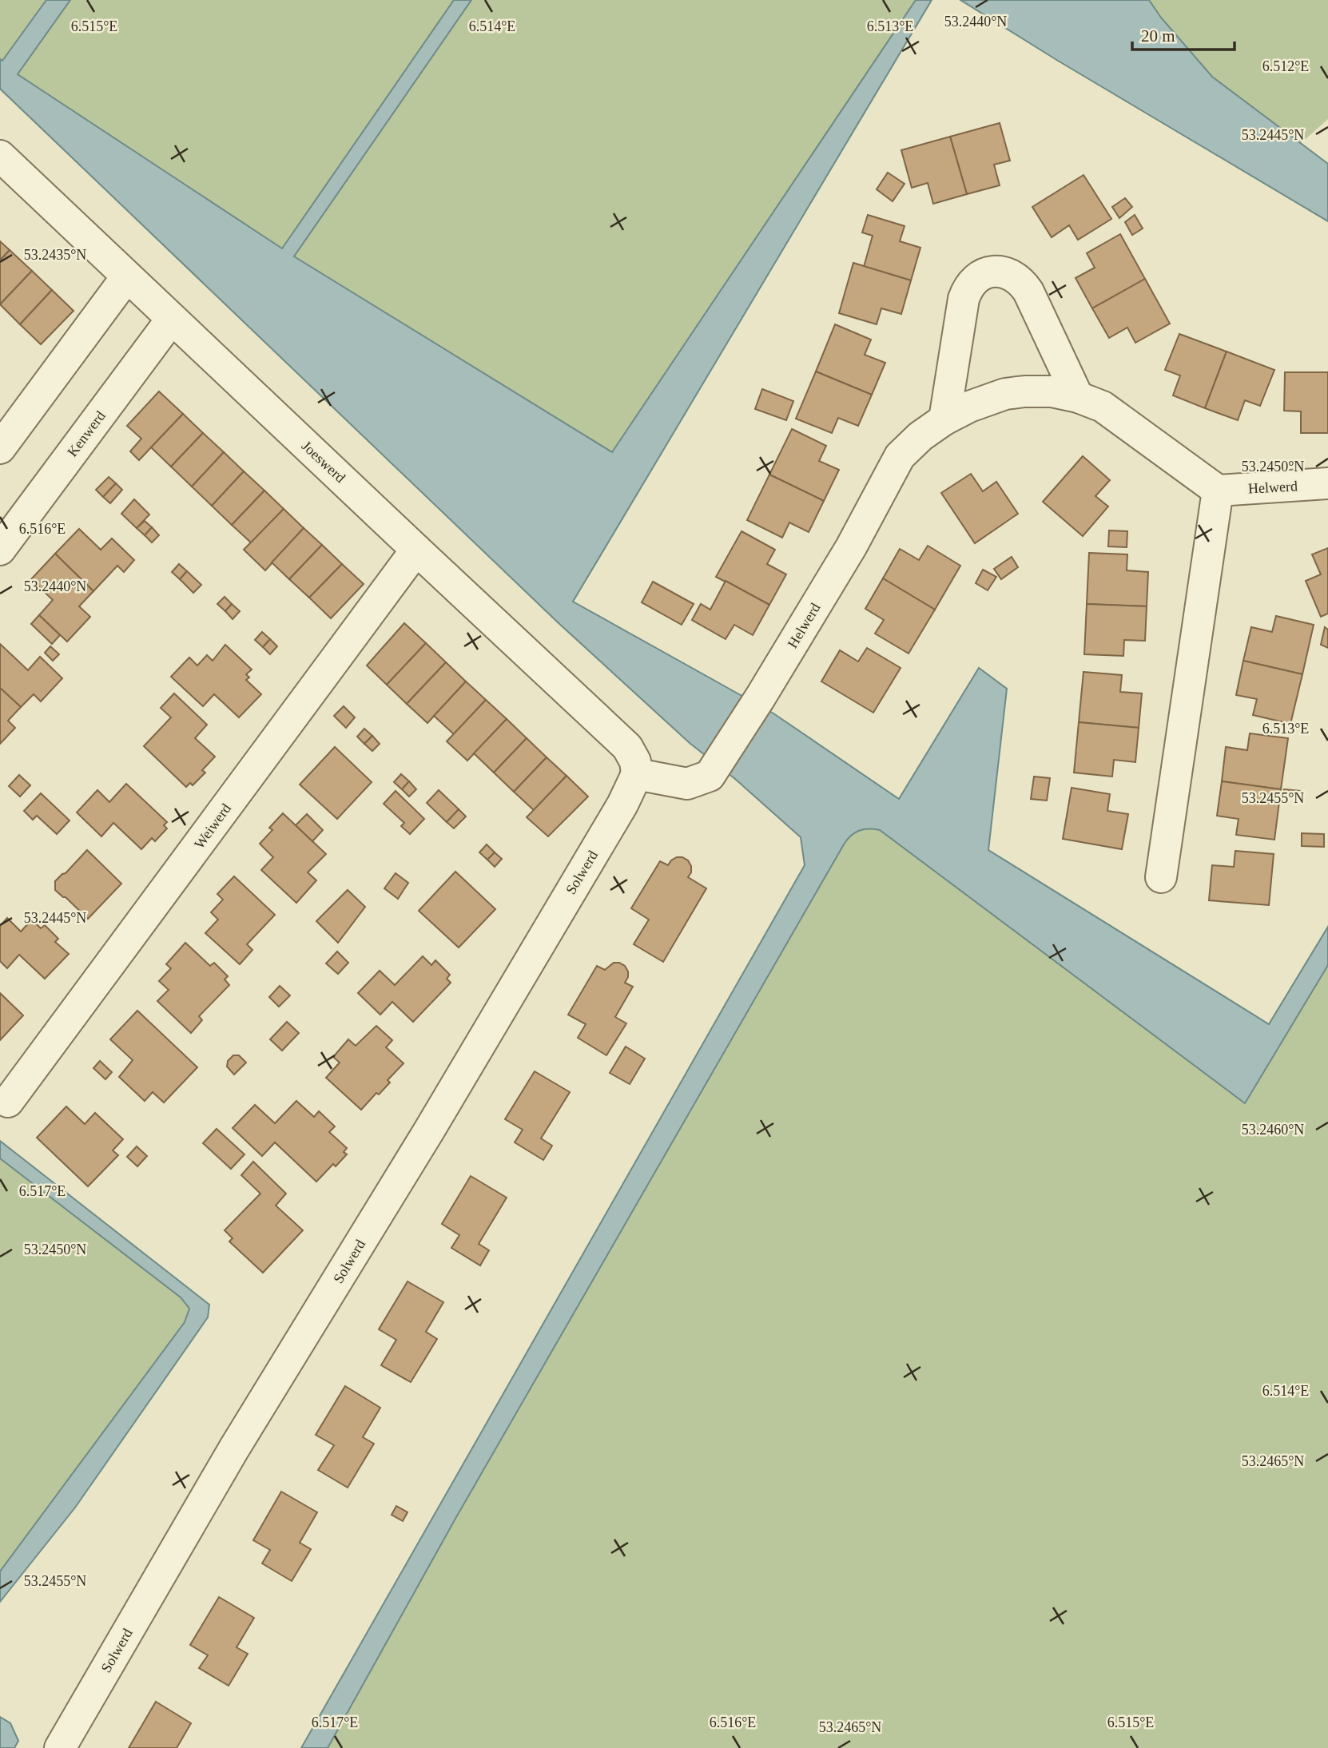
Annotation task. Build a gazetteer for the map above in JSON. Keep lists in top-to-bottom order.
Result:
{
  "streets": {
    "street": [
      "Kenwerd",
      "Joeswerd",
      "Helwerd",
      "Weiwerd",
      "Solwerd"
    ]
  },
  "crossings": [
    ["Kenwerd", "Joeswerd"],
    ["Joeswerd", "Helwerd"],
    ["Joeswerd", "Weiwerd"],
    ["Joeswerd", "Solwerd"],
    ["Helwerd", "Solwerd"]
  ],
  "scale_bar": "20 m",
  "coordinates": [
    "53.2440°N",
    "6.514°E",
    "6.513°E",
    "6.515°E",
    "6.512°E",
    "53.2445°N",
    "53.2435°N",
    "53.2450°N",
    "6.516°E",
    "53.2455°N",
    "53.2460°N",
    "6.517°E",
    "53.2465°N"
  ]
}
